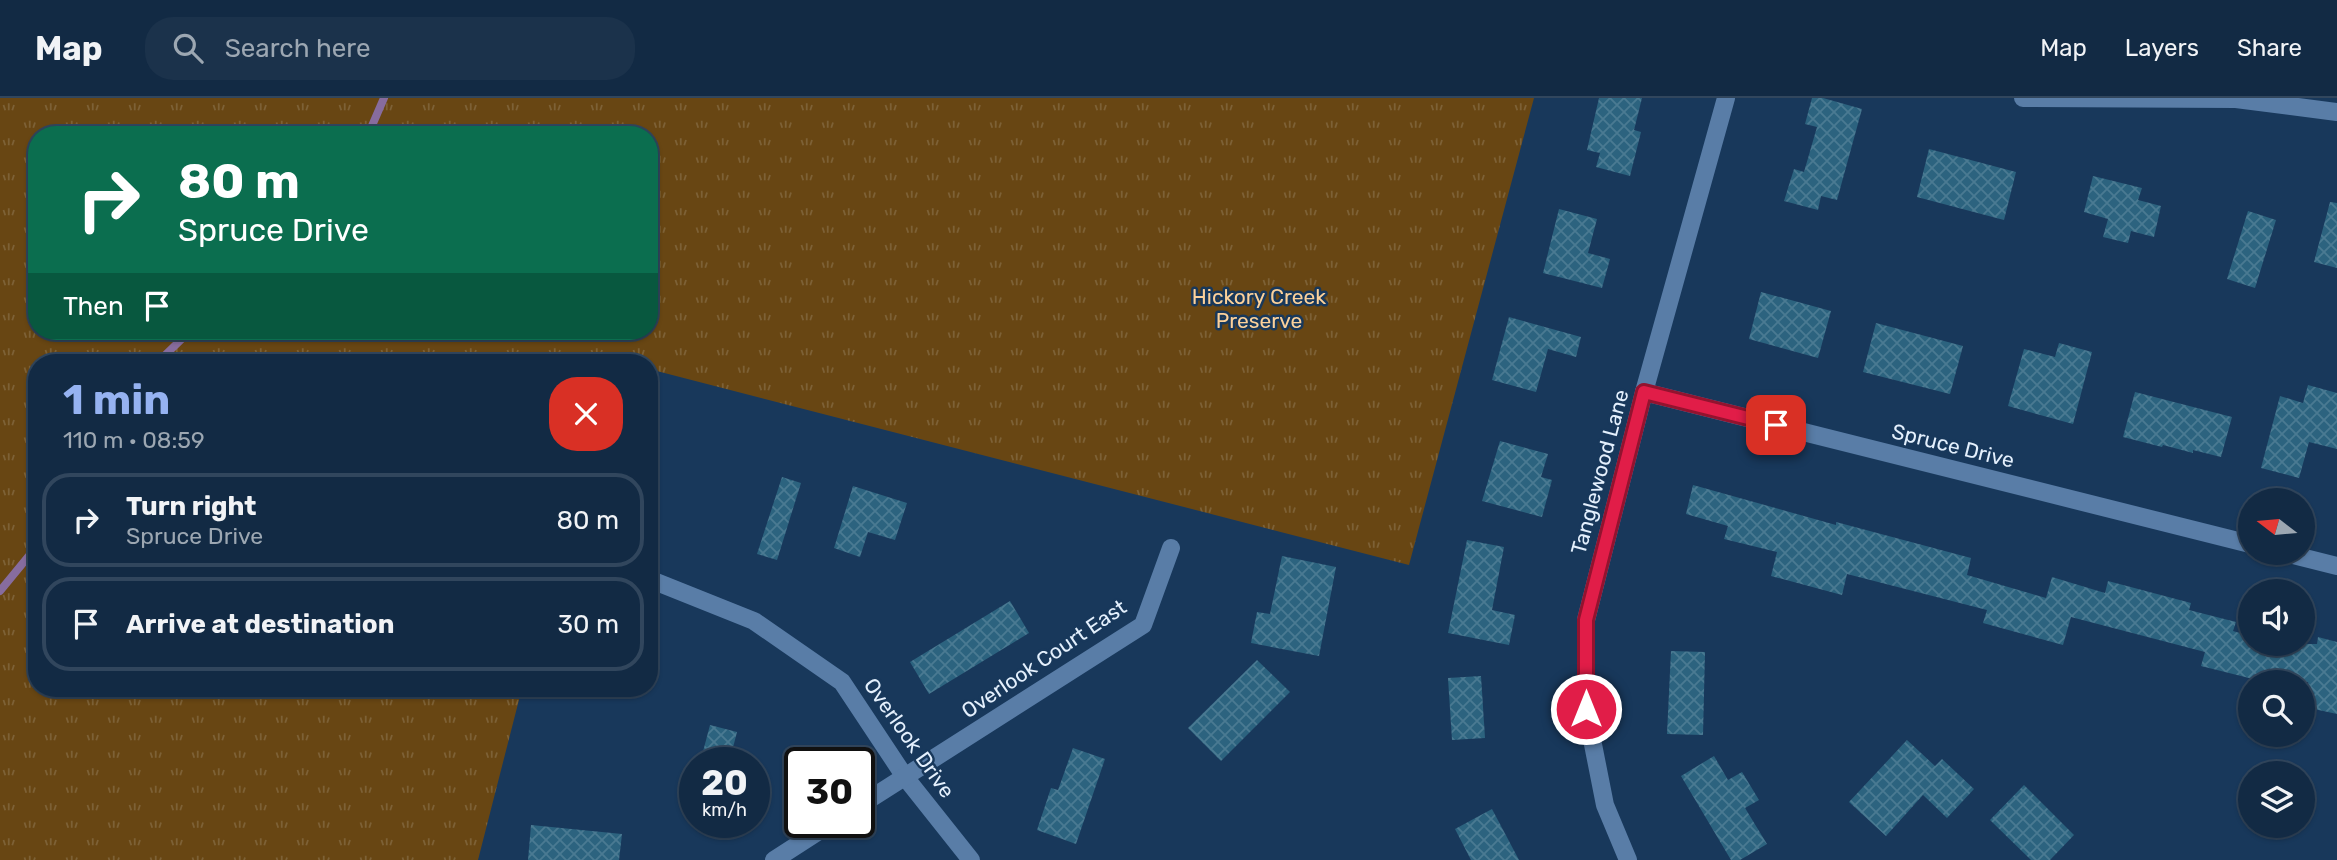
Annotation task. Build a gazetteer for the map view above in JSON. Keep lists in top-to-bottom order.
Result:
{
  "streets": {
    "street": [
      "Spruce Drive",
      "Tanglewood Lane",
      "Overlook Court East",
      "Overlook Drive"
    ]
  },
  "crossings": [
    ["Spruce Drive", "Tanglewood Lane"],
    ["Overlook Court East", "Overlook Drive"]
  ],
  "parks": ["Hickory Creek Preserve"],
  "north": "left",
  "page": {
    "header": "Map",
    "search": "Search here",
    "nav": ["Map", "Layers", "Share"],
    "turn": ["80 m", "Spruce Drive"],
    "then": "Then",
    "heading": ["1 min", "110 m · 08:59"],
    "list": [
      {
        "name": "Turn right",
        "note": "Spruce Drive",
        "value": "80 m"
      },
      {
        "name": "Arrive at destination",
        "value": "30 m"
      }
    ],
    "speed": "20 km/h",
    "limit": "30"
  }
}
